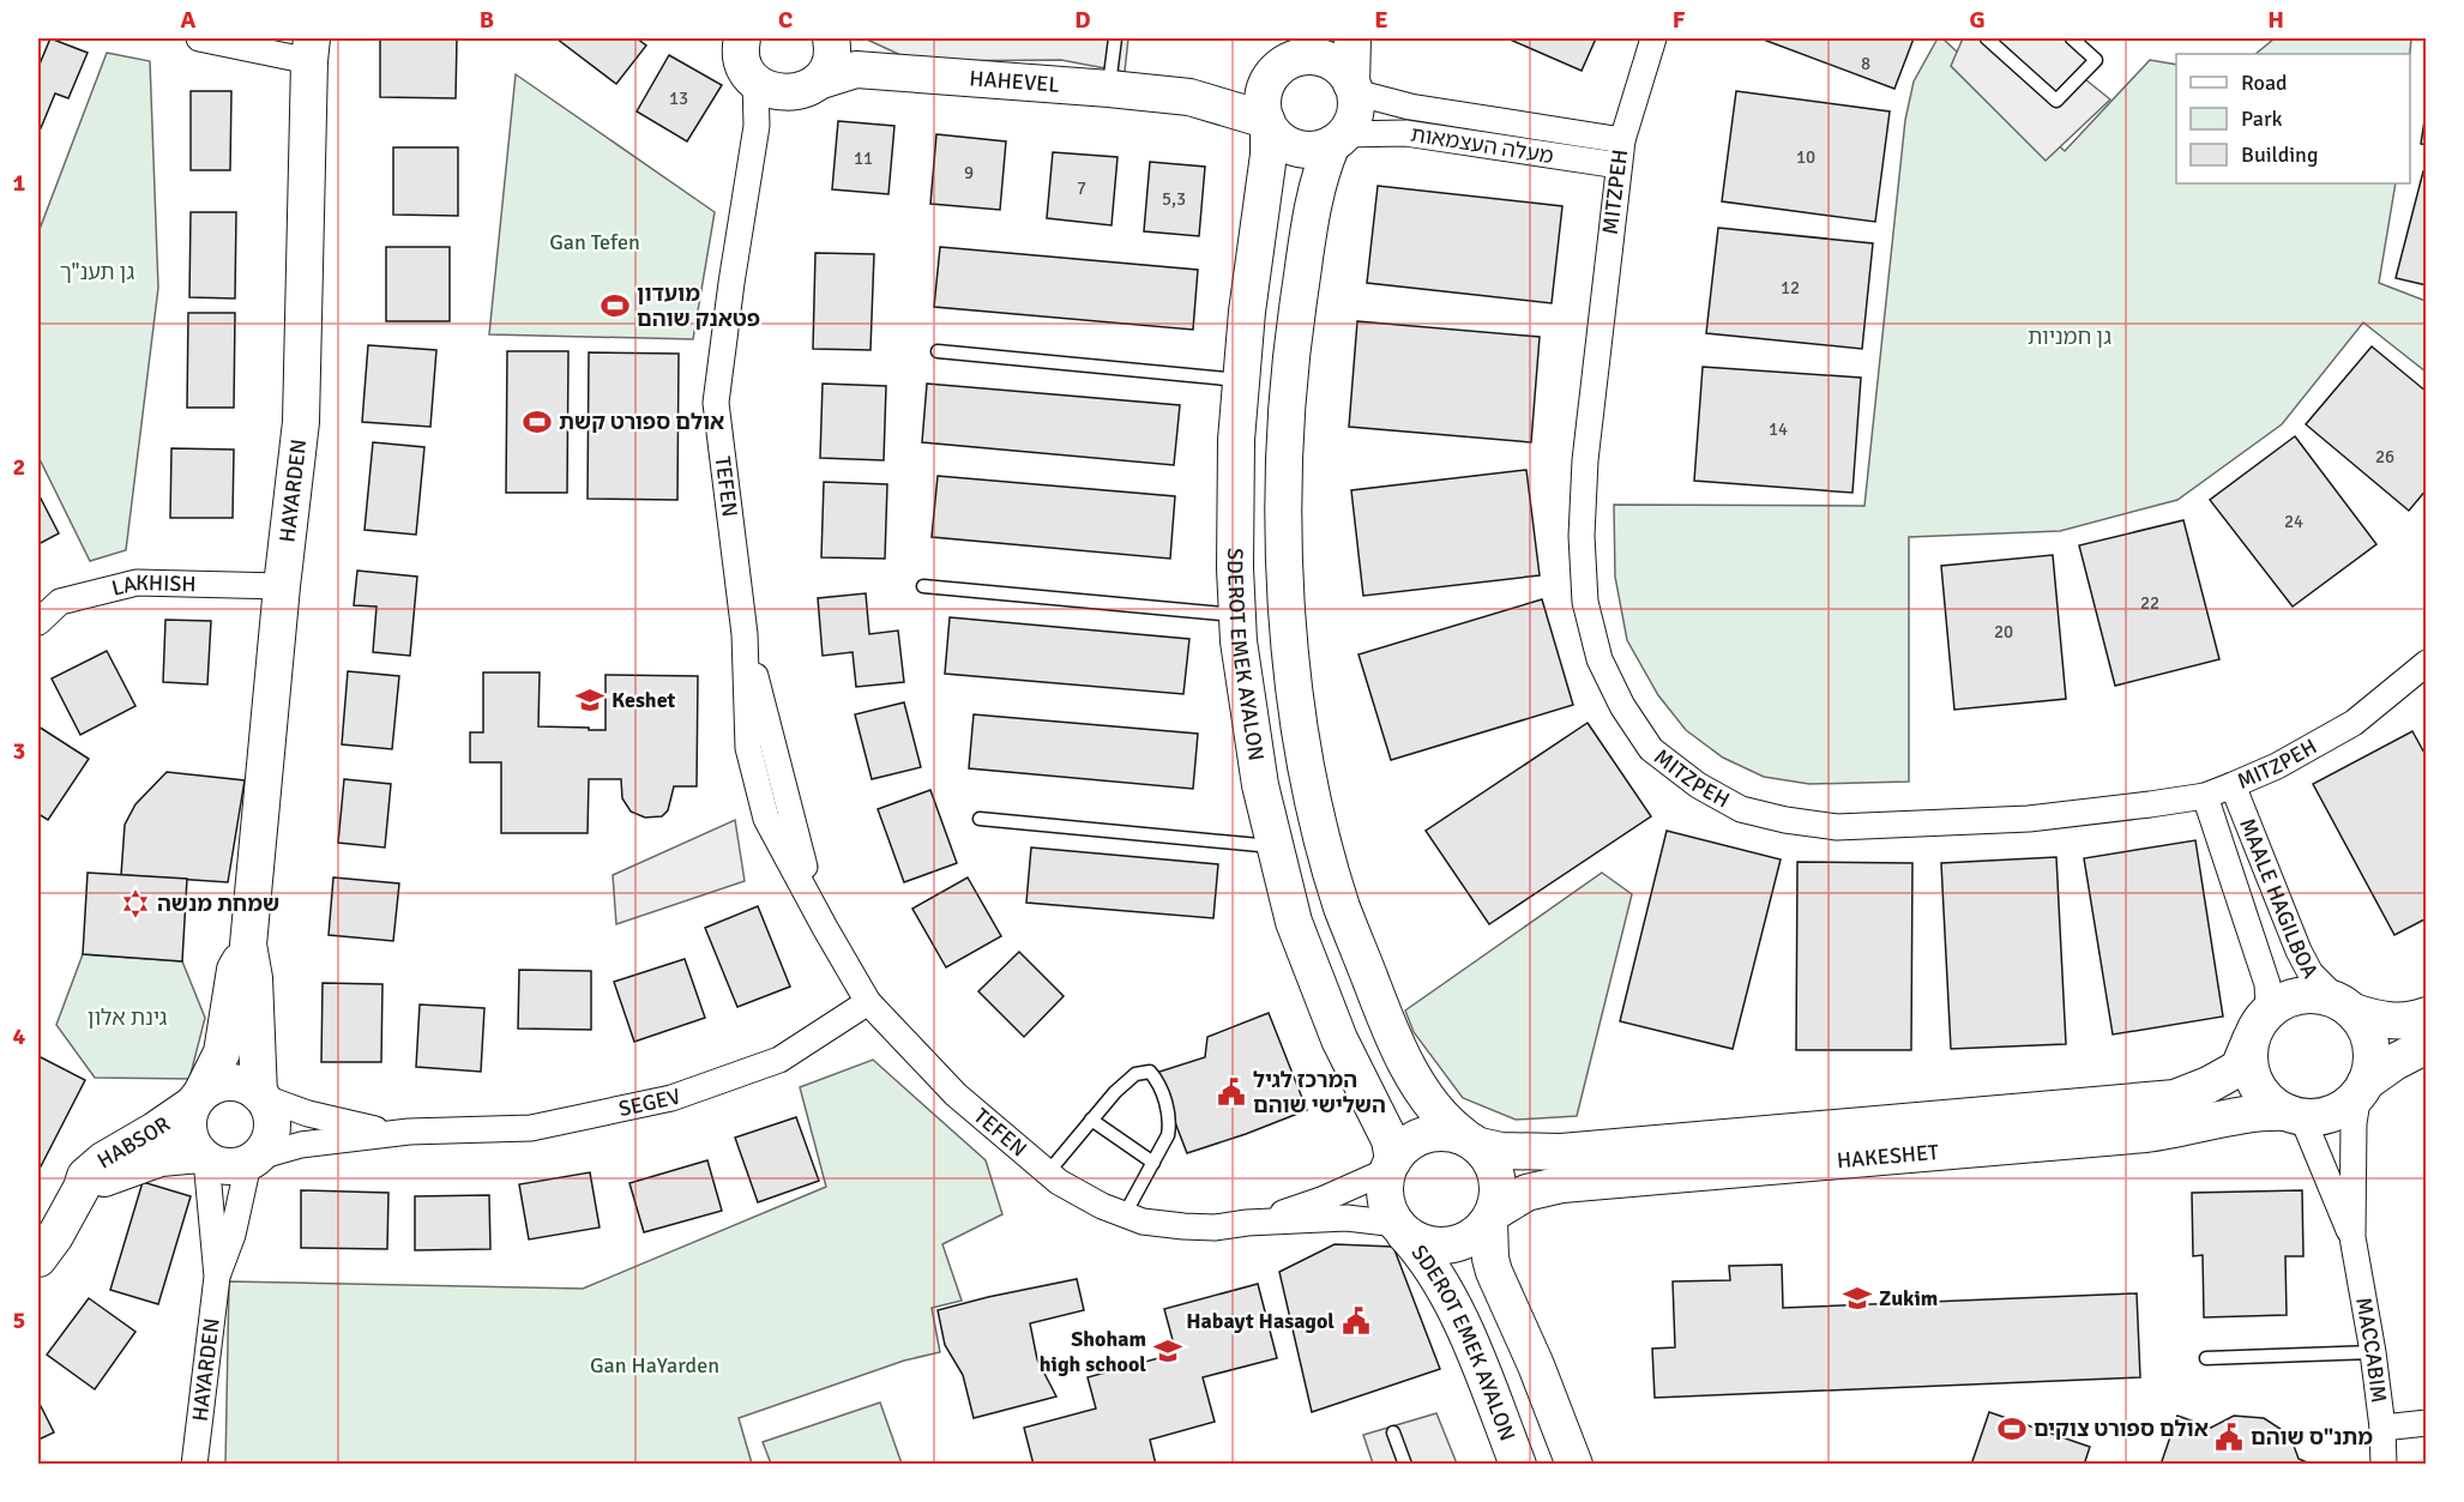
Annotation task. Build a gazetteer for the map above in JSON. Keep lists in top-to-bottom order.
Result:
{
  "streets": {
    "street": [
      "HAHEVEL",
      "מעלה העצמאות",
      "MITZPEH",
      "TEFEN",
      "HAYARDEN",
      "LAKHISH",
      "SDEROT EMEK AYALON",
      "MAALE HAGILBOA",
      "SEGEV",
      "HABSOR",
      "HAKESHET",
      "MACCABIM"
    ]
  },
  "crossings": [
    ["HAHEVEL", "מעלה העצמאות"],
    ["HAHEVEL", "SDEROT EMEK AYALON"],
    ["מעלה העצמאות", "MITZPEH"],
    ["מעלה העצמאות", "SDEROT EMEK AYALON"],
    ["MITZPEH", "MAALE HAGILBOA"],
    ["TEFEN", "SDEROT EMEK AYALON"],
    ["TEFEN", "SEGEV"],
    ["TEFEN", "HAKESHET"],
    ["HAYARDEN", "LAKHISH"],
    ["HAYARDEN", "SEGEV"],
    ["HAYARDEN", "HABSOR"],
    ["SDEROT EMEK AYALON", "HAKESHET"],
    ["MAALE HAGILBOA", "HAKESHET"],
    ["MAALE HAGILBOA", "MACCABIM"],
    ["SEGEV", "HABSOR"],
    ["HAKESHET", "MACCABIM"]
  ],
  "parks": [
    "Gan Tefen",
    "גן תענ\"ך",
    "גן חמניות",
    "גינת אלון",
    "Gan HaYarden"
  ],
  "places": {
    "sports": ["מועדון פטאנק שוהם", "אולם ספורט קשת", "אולם ספורט צוקים"],
    "school or university": ["Keshet", "Zukim", "Shoham high school"],
    "synagogue": ["שמחת מנשה"],
    "public building": ["המרכז לגיל השלישי שוהם", "Habayt Hasagol", "מתנ\"ס שוהם"]
  },
  "house_numbers": [
    "8",
    "13",
    "10",
    "11",
    "9",
    "7",
    "5,3",
    "12",
    "14",
    "26",
    "24",
    "22",
    "20"
  ],
  "legend": ["Road", "Park", "Building"],
  "grid": {
    "columns": [
      "A",
      "B",
      "C",
      "D",
      "E",
      "F",
      "G",
      "H"
    ],
    "rows": [
      "1",
      "2",
      "3",
      "4",
      "5"
    ]
  }
}
